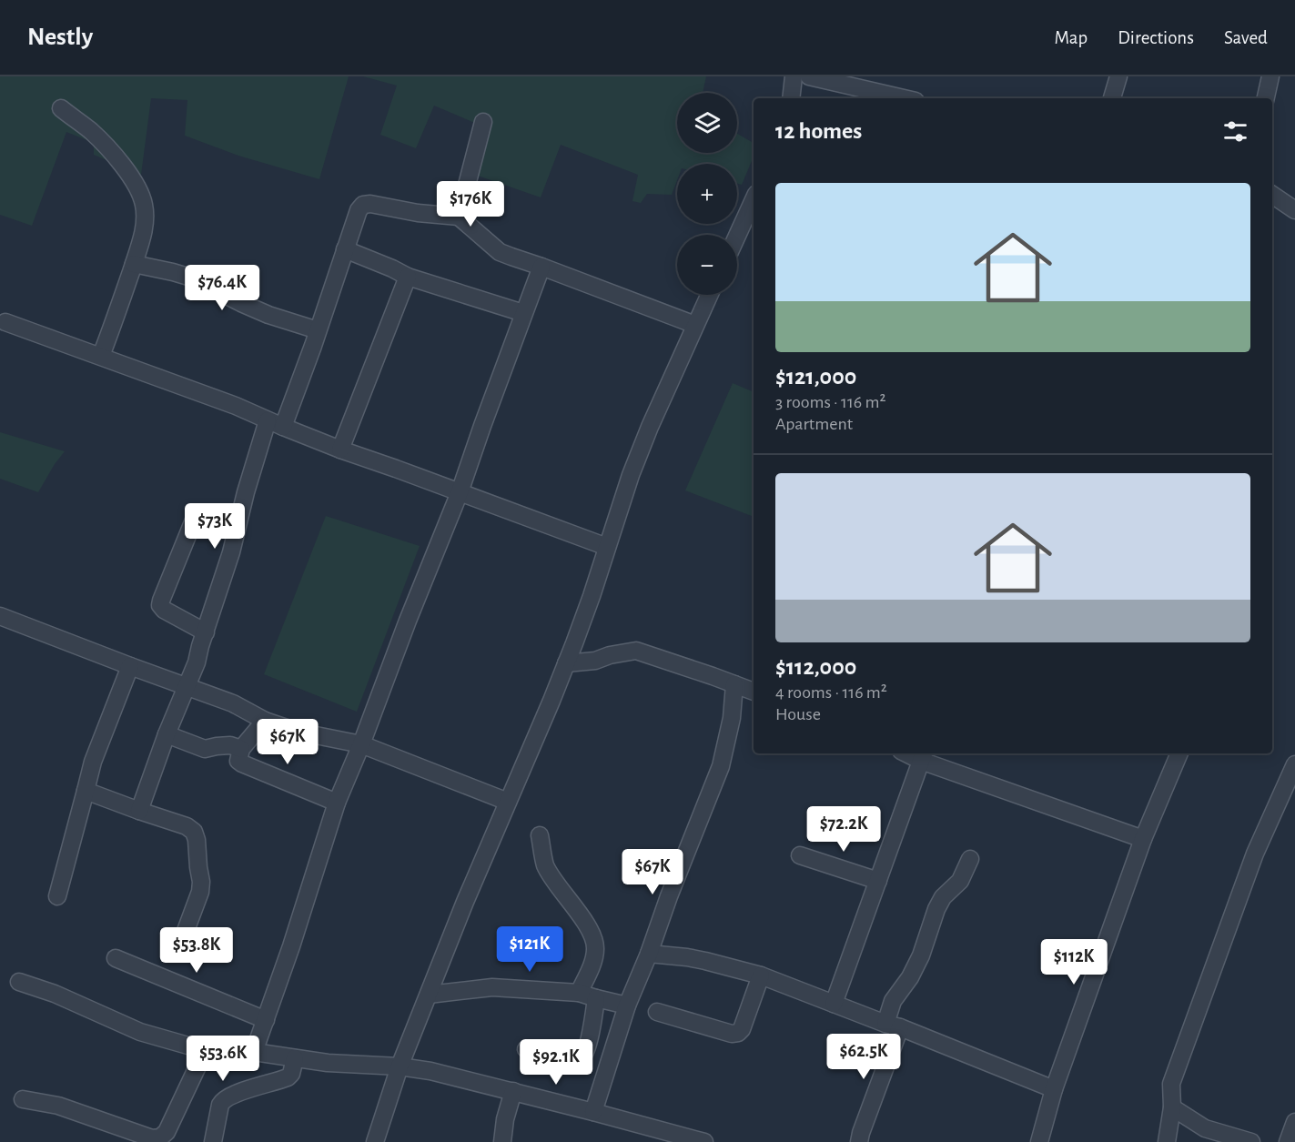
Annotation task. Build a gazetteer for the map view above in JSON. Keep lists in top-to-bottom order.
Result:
{
  "page": {
    "header": "Nestly",
    "nav": ["Map", "Directions", "Saved"],
    "map_buttons": ["+", "−"],
    "heading": "12 homes",
    "list": [
      {
        "name": "$121,000",
        "note": "3 rooms · 116 m² · Apartment"
      },
      {
        "name": "$112,000",
        "note": "4 rooms · 116 m² · House"
      }
    ],
    "price": [
      "$176K",
      "$76.4K",
      "$73K",
      "$67K",
      "$72.2K",
      "$67K",
      "$121K",
      "$53.8K",
      "$112K",
      "$62.5K",
      "$53.6K",
      "$92.1K"
    ]
  }
}
